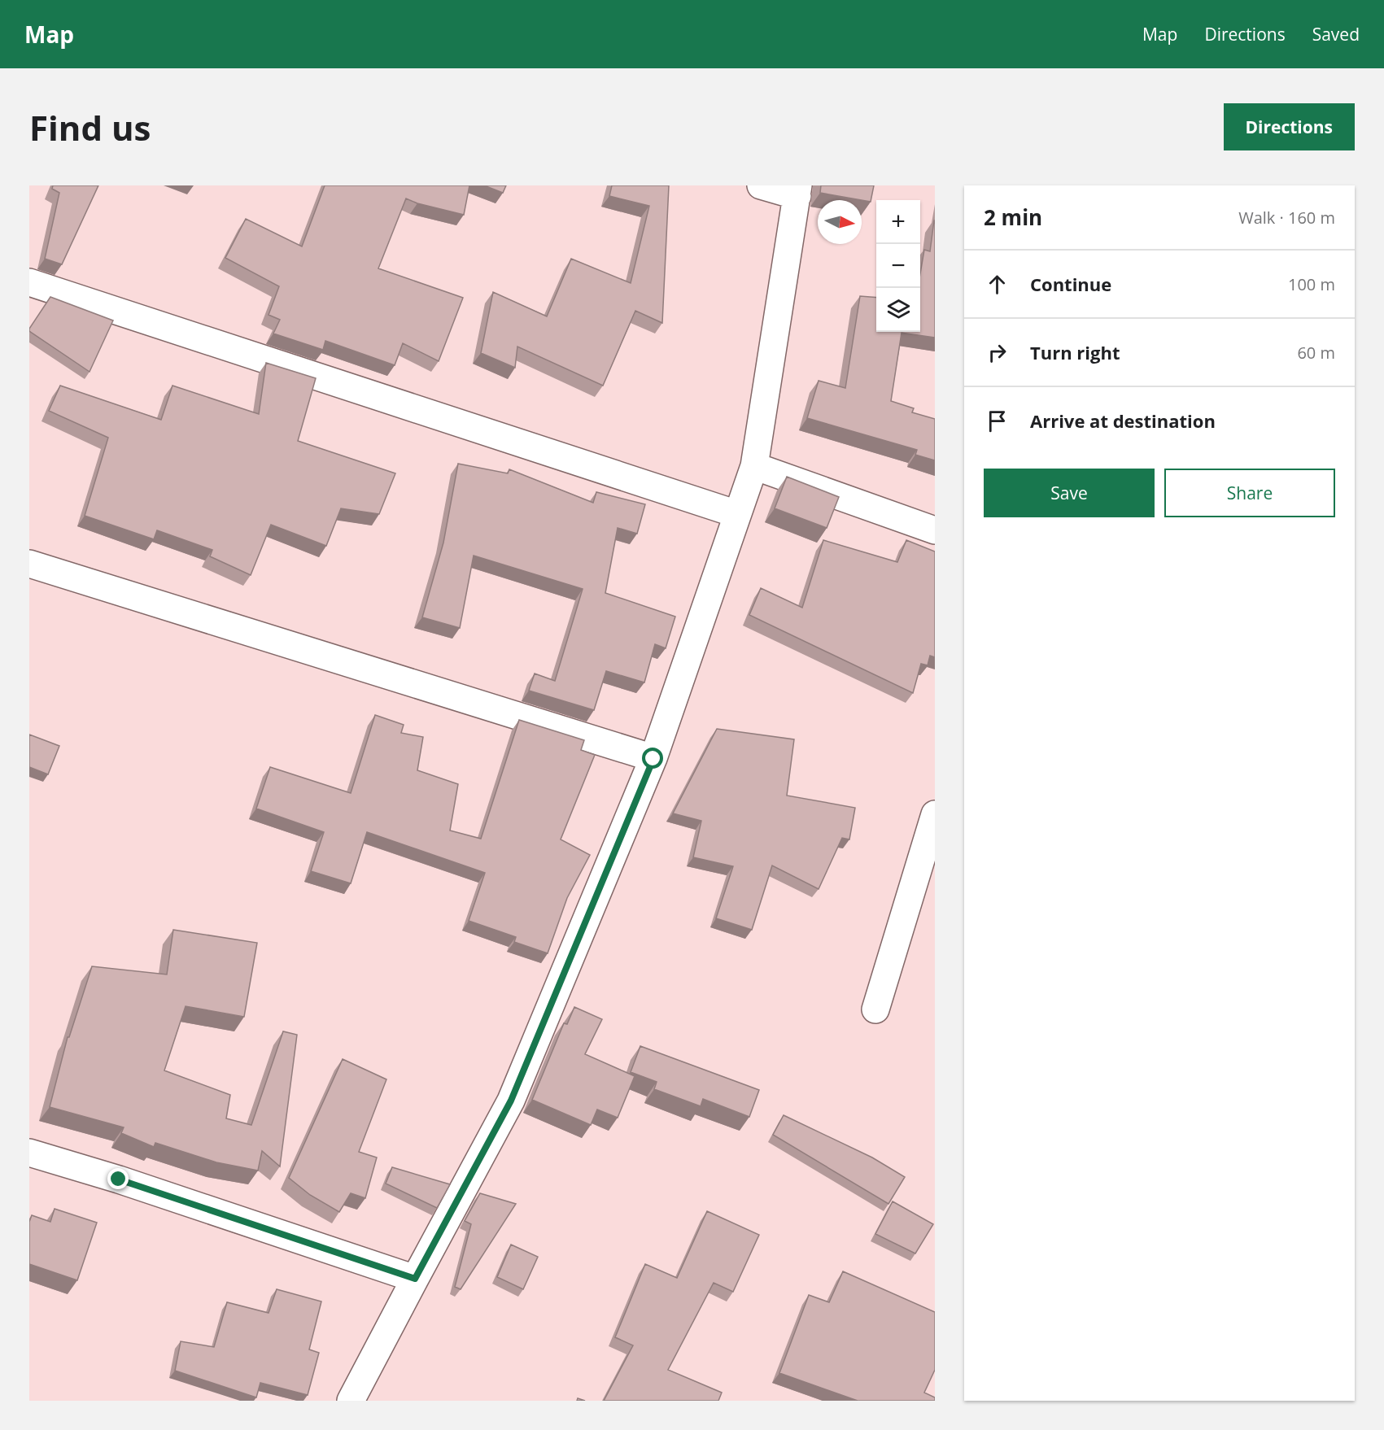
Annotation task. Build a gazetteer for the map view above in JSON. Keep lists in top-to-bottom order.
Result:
{
  "north": "right",
  "page": {
    "header": "Map",
    "nav": ["Map", "Directions", "Saved"],
    "buttons": [
      "Directions",
      ["Save", "Share"]
    ],
    "title": "Find us",
    "heading": ["2 min", "Walk · 160 m"],
    "map_buttons": ["+", "−"],
    "list": [
      ["Continue", "100 m"],
      ["Turn right", "60 m"],
      "Arrive at destination"
    ]
  }
}
